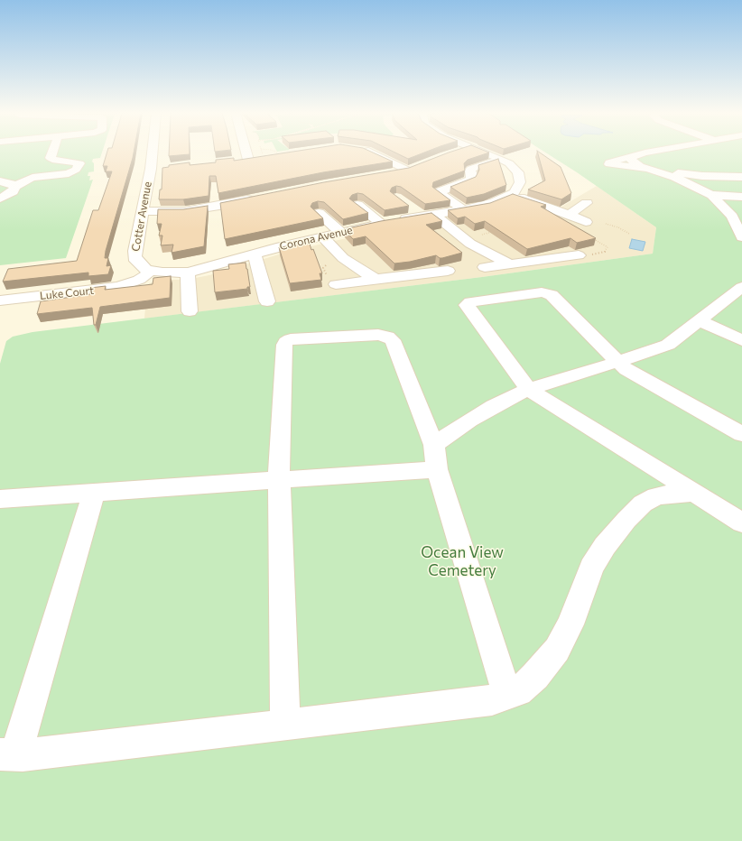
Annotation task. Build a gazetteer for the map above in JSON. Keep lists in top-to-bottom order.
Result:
{
  "streets": {
    "street": ["Cotter Avenue", "Corona Avenue", "Luke Court"]
  },
  "crossings": [
    ["Cotter Avenue", "Corona Avenue"],
    ["Cotter Avenue", "Luke Court"],
    ["Corona Avenue", "Luke Court"]
  ],
  "parks": ["Ocean View Cemetery"]
}
